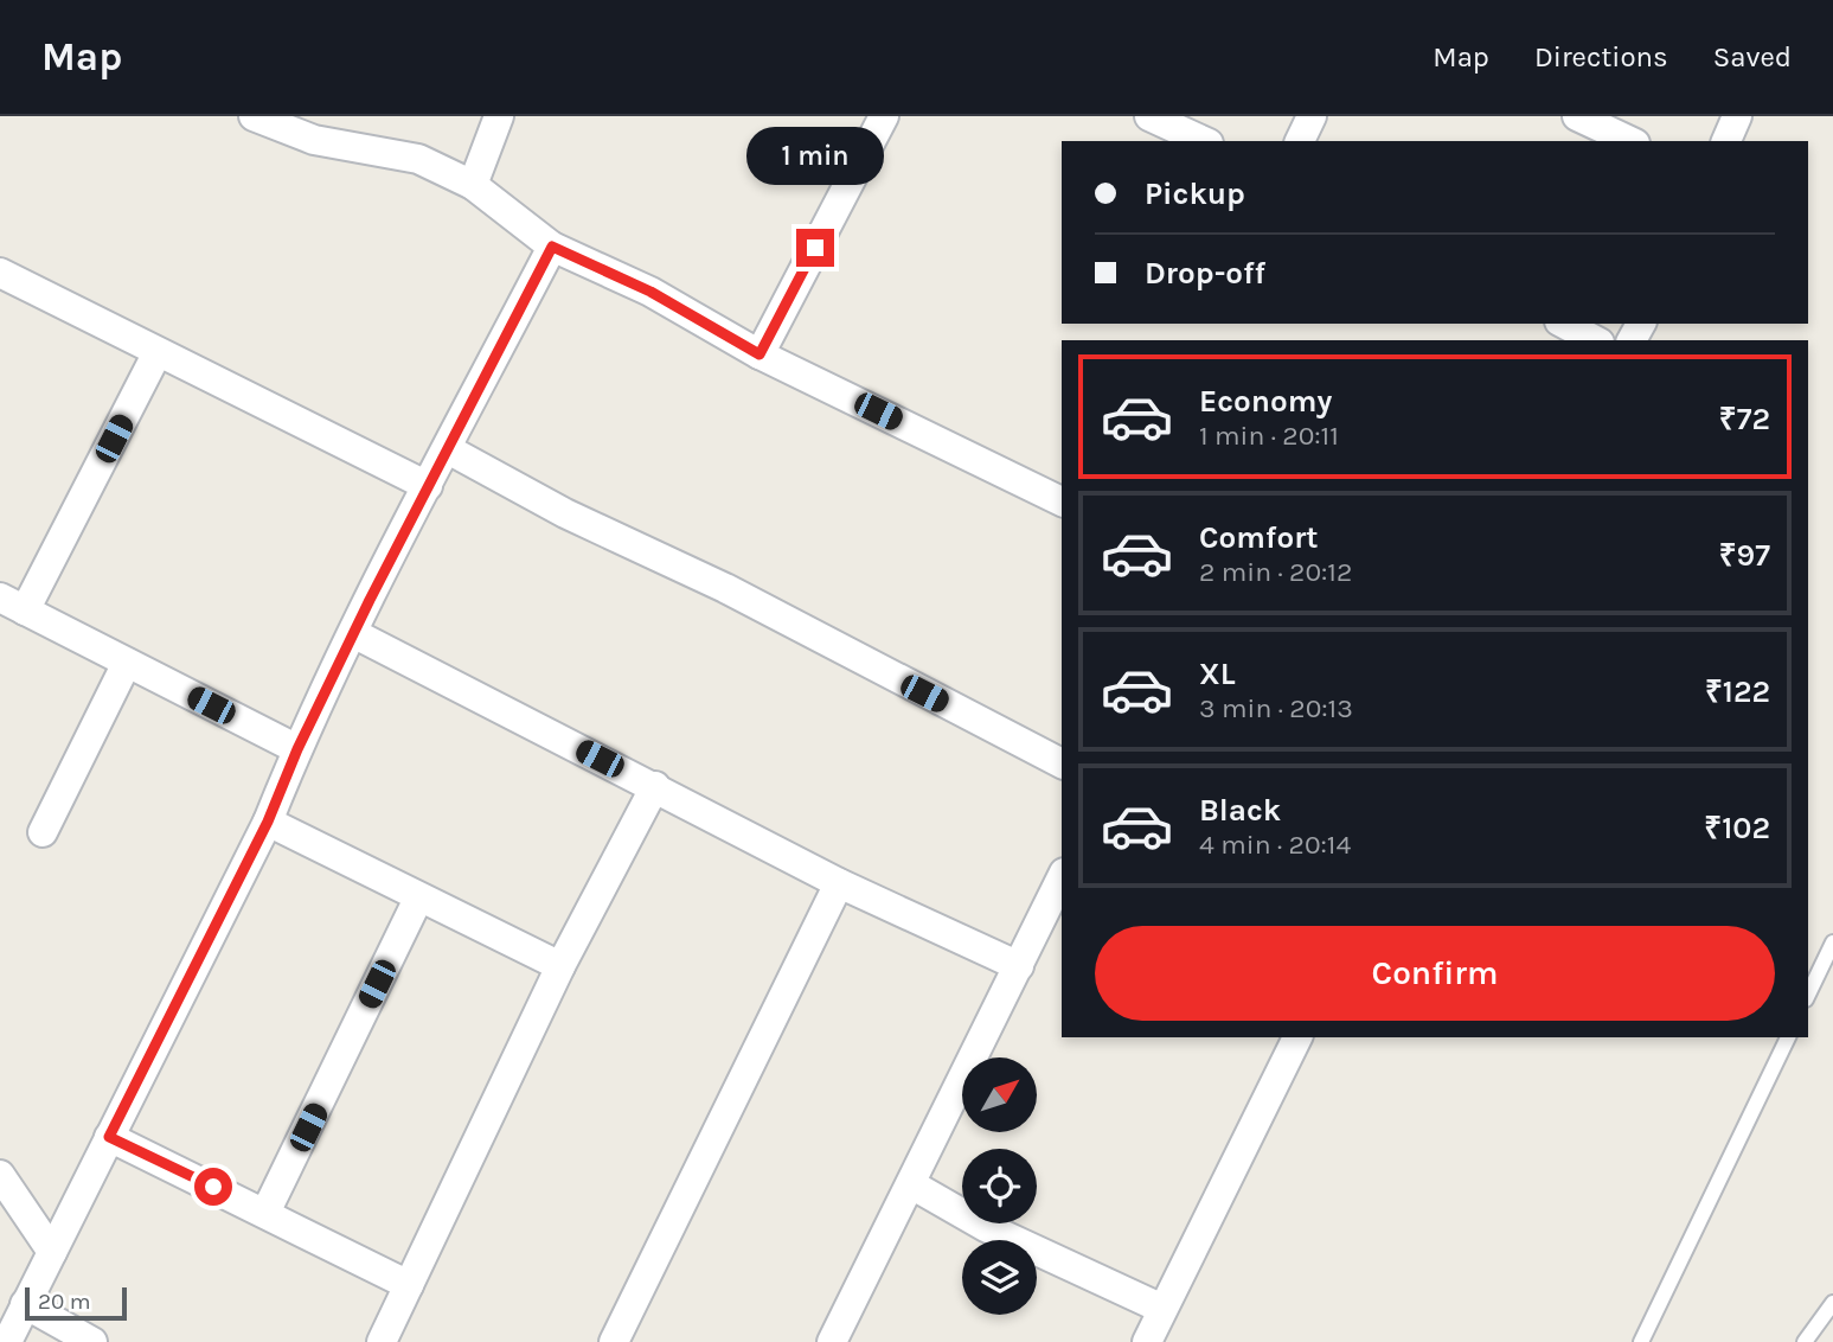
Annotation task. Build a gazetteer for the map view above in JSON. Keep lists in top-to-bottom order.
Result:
{
  "scale_bar": "20 m",
  "north": "top right",
  "page": {
    "header": "Map",
    "nav": ["Map", "Directions", "Saved"],
    "bubble": "1 min",
    "banner": ["Pickup", "Drop-off"],
    "list": [
      {
        "name": "Economy",
        "note": "1 min · 20:11",
        "value": "₹72"
      },
      {
        "name": "Comfort",
        "note": "2 min · 20:12",
        "value": "₹97"
      },
      {
        "name": "XL",
        "note": "3 min · 20:13",
        "value": "₹122"
      },
      {
        "name": "Black",
        "note": "4 min · 20:14",
        "value": "₹102"
      }
    ],
    "buttons": "Confirm",
    "scale": "20 m"
  }
}
